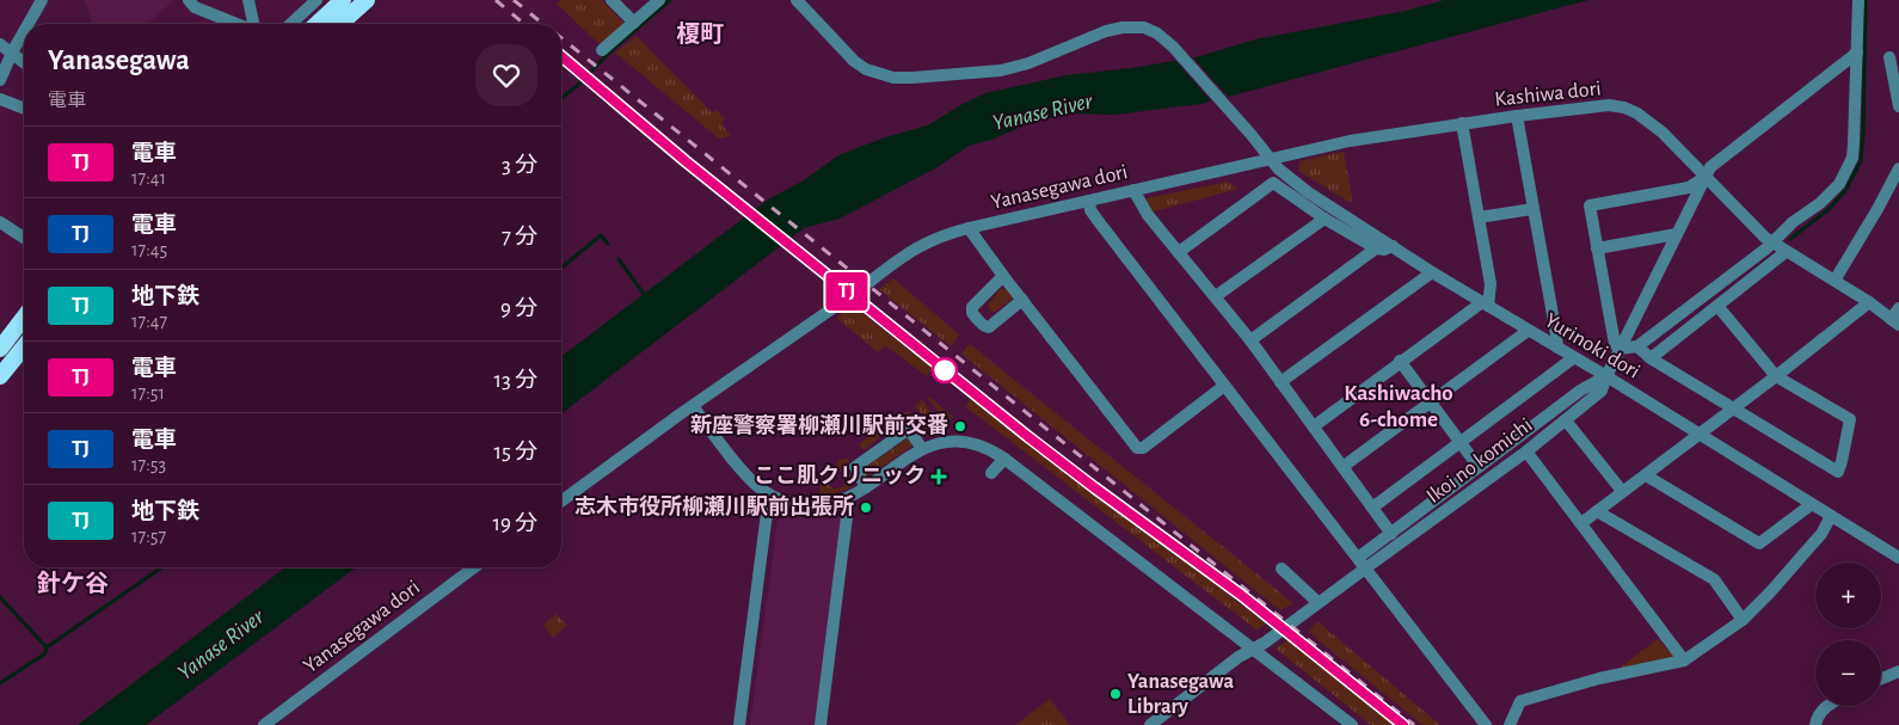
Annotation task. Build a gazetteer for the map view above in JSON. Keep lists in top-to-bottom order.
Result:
{
  "streets": {
    "street": [
      "Kashiwa dori",
      "Yanasegawa dori",
      "Yurinoki dori",
      "Ikoi no komichi"
    ]
  },
  "crossings": [
    ["Kashiwa dori", "Yanasegawa dori"],
    ["Kashiwa dori", "Yurinoki dori"],
    ["Kashiwa dori", "Ikoi no komichi"],
    ["Yanasegawa dori", "Yurinoki dori"],
    ["Yurinoki dori", "Ikoi no komichi"]
  ],
  "districts": ["榎町", "Kashiwacho 6-chome", "針ケ谷"],
  "water": ["Yanase River"],
  "places": {
    "other": ["新座警察署柳瀬川駅前交番", "志木市役所柳瀬川駅前出張所", "Yanasegawa Library"],
    "health": ["ここ肌クリニック"]
  },
  "page": {
    "on_map": "TJ",
    "heading": ["Yanasegawa", "電車"],
    "list": [
      {
        "mark": "TJ",
        "name": "電車",
        "note": "17:41",
        "value": "3 分"
      },
      {
        "mark": "TJ",
        "name": "電車",
        "note": "17:45",
        "value": "7 分"
      },
      {
        "mark": "TJ",
        "name": "地下鉄",
        "note": "17:47",
        "value": "9 分"
      },
      {
        "mark": "TJ",
        "name": "電車",
        "note": "17:51",
        "value": "13 分"
      },
      {
        "mark": "TJ",
        "name": "電車",
        "note": "17:53",
        "value": "15 分"
      },
      {
        "mark": "TJ",
        "name": "地下鉄",
        "note": "17:57",
        "value": "19 分"
      }
    ],
    "map_buttons": ["+", "−"]
  }
}
